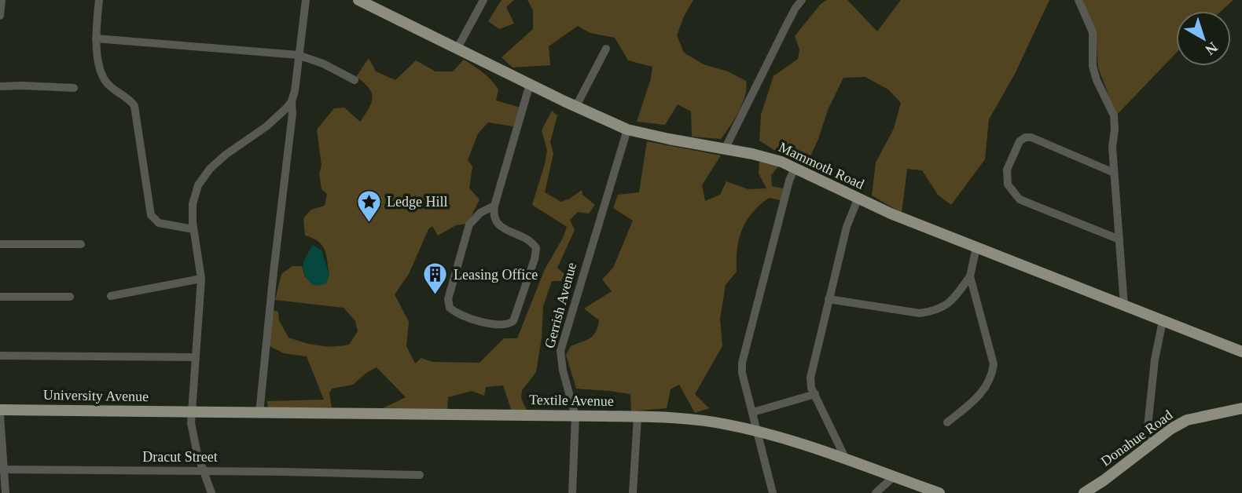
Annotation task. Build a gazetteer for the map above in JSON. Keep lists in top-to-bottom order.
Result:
{
  "streets": {
    "main road": [
      "Mammoth Road",
      "University Avenue",
      "Textile Avenue",
      "Donahue Road"
    ],
    "street": ["Gerrish Avenue", "Dracut Street"]
  },
  "crossings": [
    ["Mammoth Road", "Gerrish Avenue"],
    ["Gerrish Avenue", "Textile Avenue"],
    ["University Avenue", "Textile Avenue"]
  ],
  "places": {
    "place": ["Ledge Hill"],
    "building": ["Leasing Office"]
  },
  "north": "bottom right"
}
